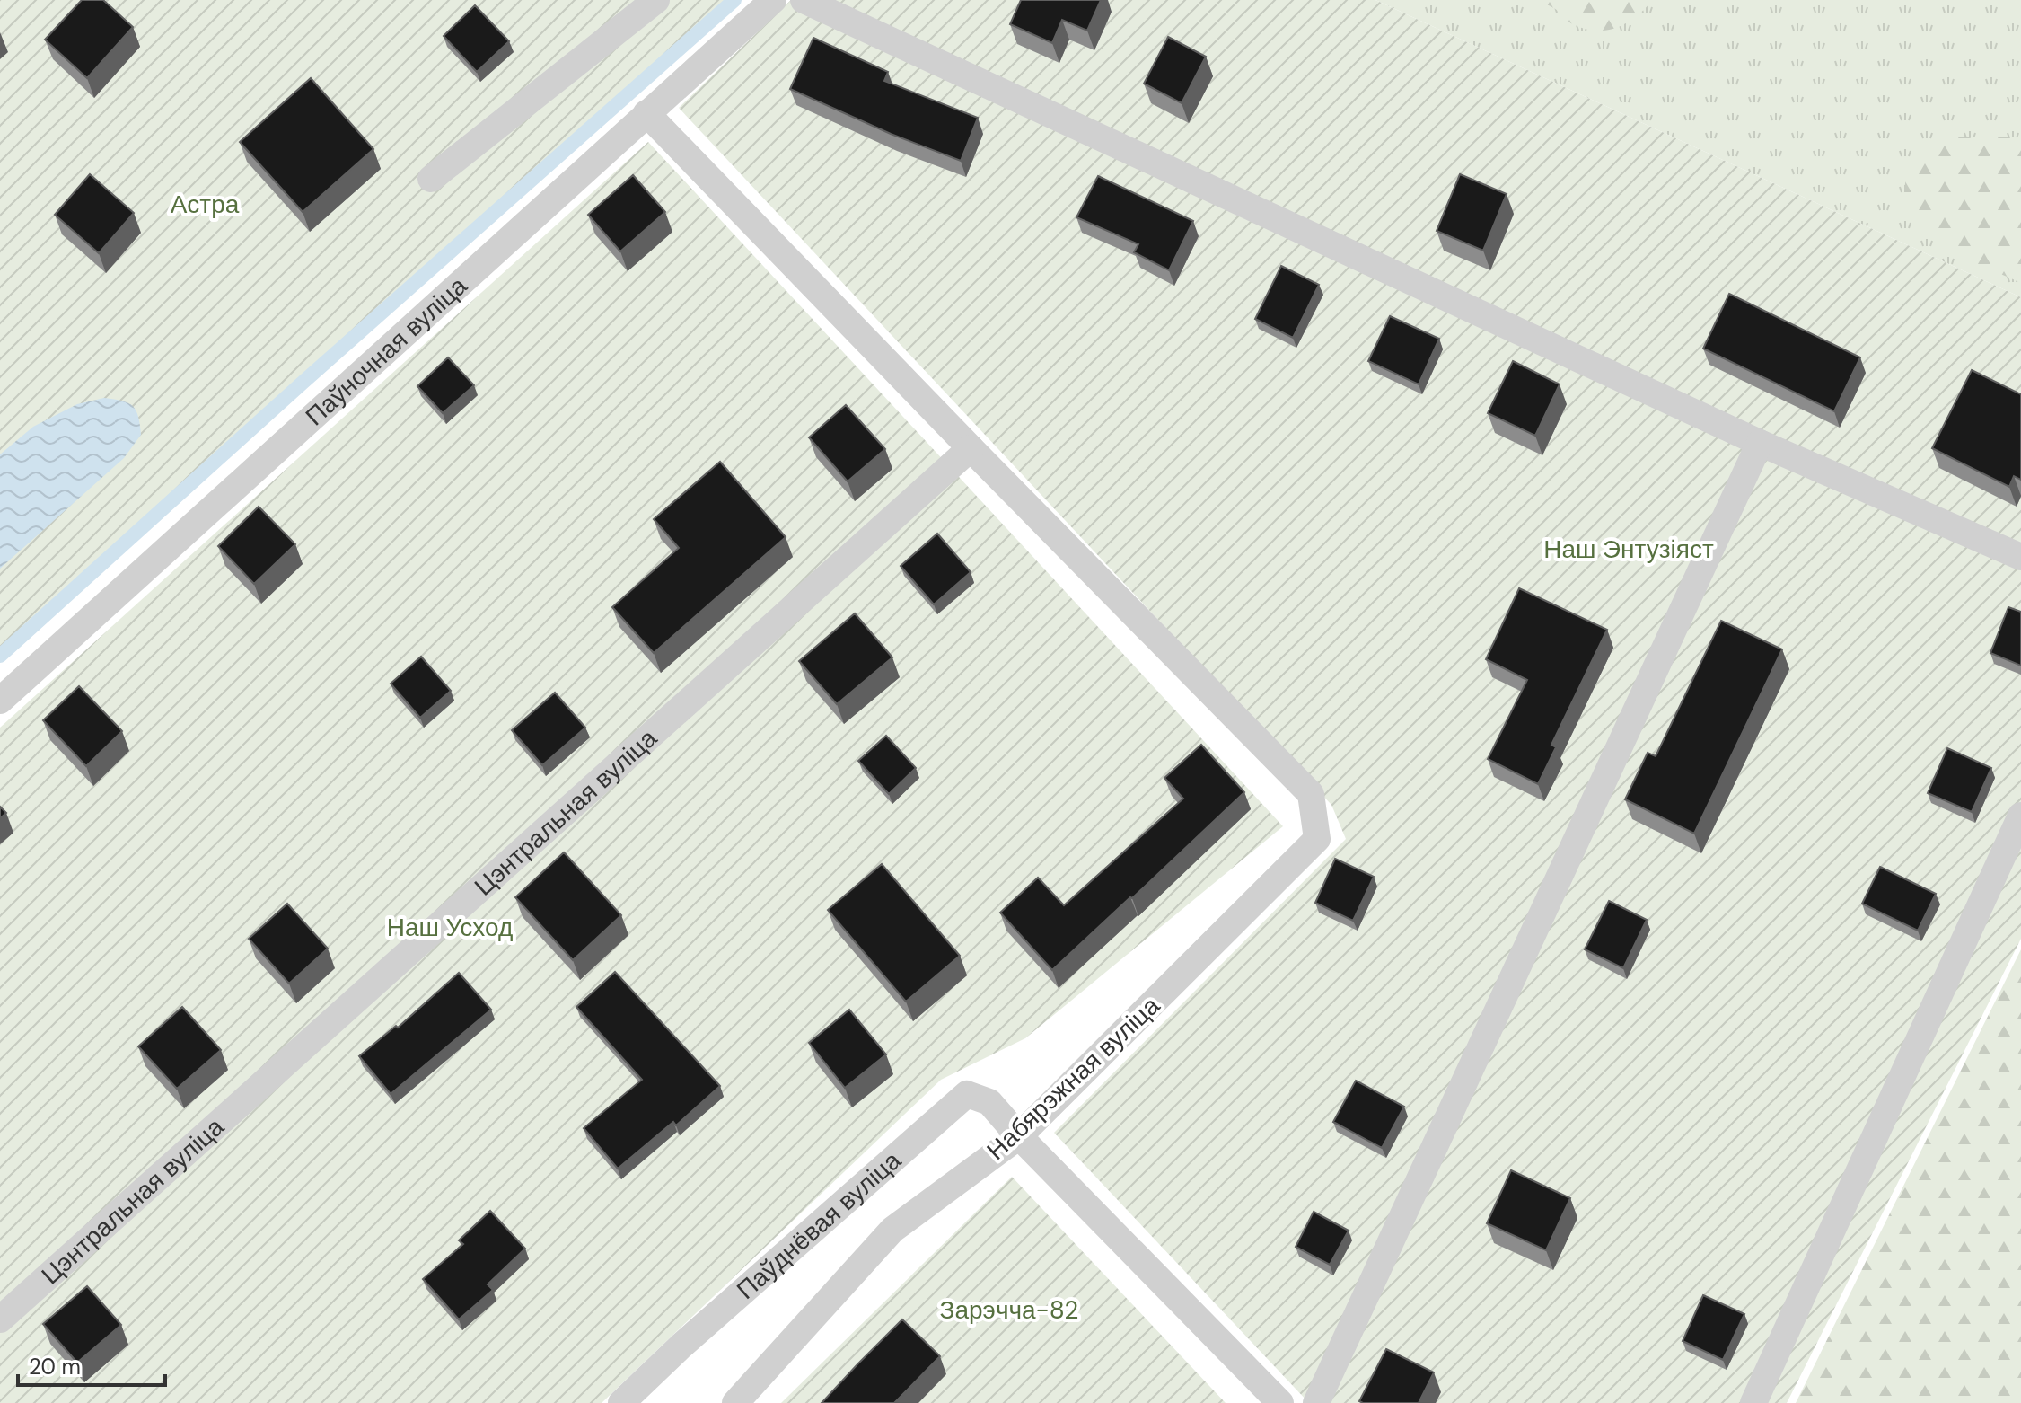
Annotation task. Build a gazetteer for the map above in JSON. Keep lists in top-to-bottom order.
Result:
{
  "streets": {
    "lane": [
      "Паўночная вуліца",
      "Цэнтральная вуліца",
      "Набярэжная вуліца",
      "Паўднёвая вуліца"
    ]
  },
  "crossings": [
    ["Цэнтральная вуліца", "Набярэжная вуліца"],
    ["Набярэжная вуліца", "Паўднёвая вуліца"]
  ],
  "parks": [
    "Астра",
    "Наш Энтузіяст",
    "Наш Усход",
    "Зарэчча-82"
  ],
  "scale_bar": "20 m"
}
